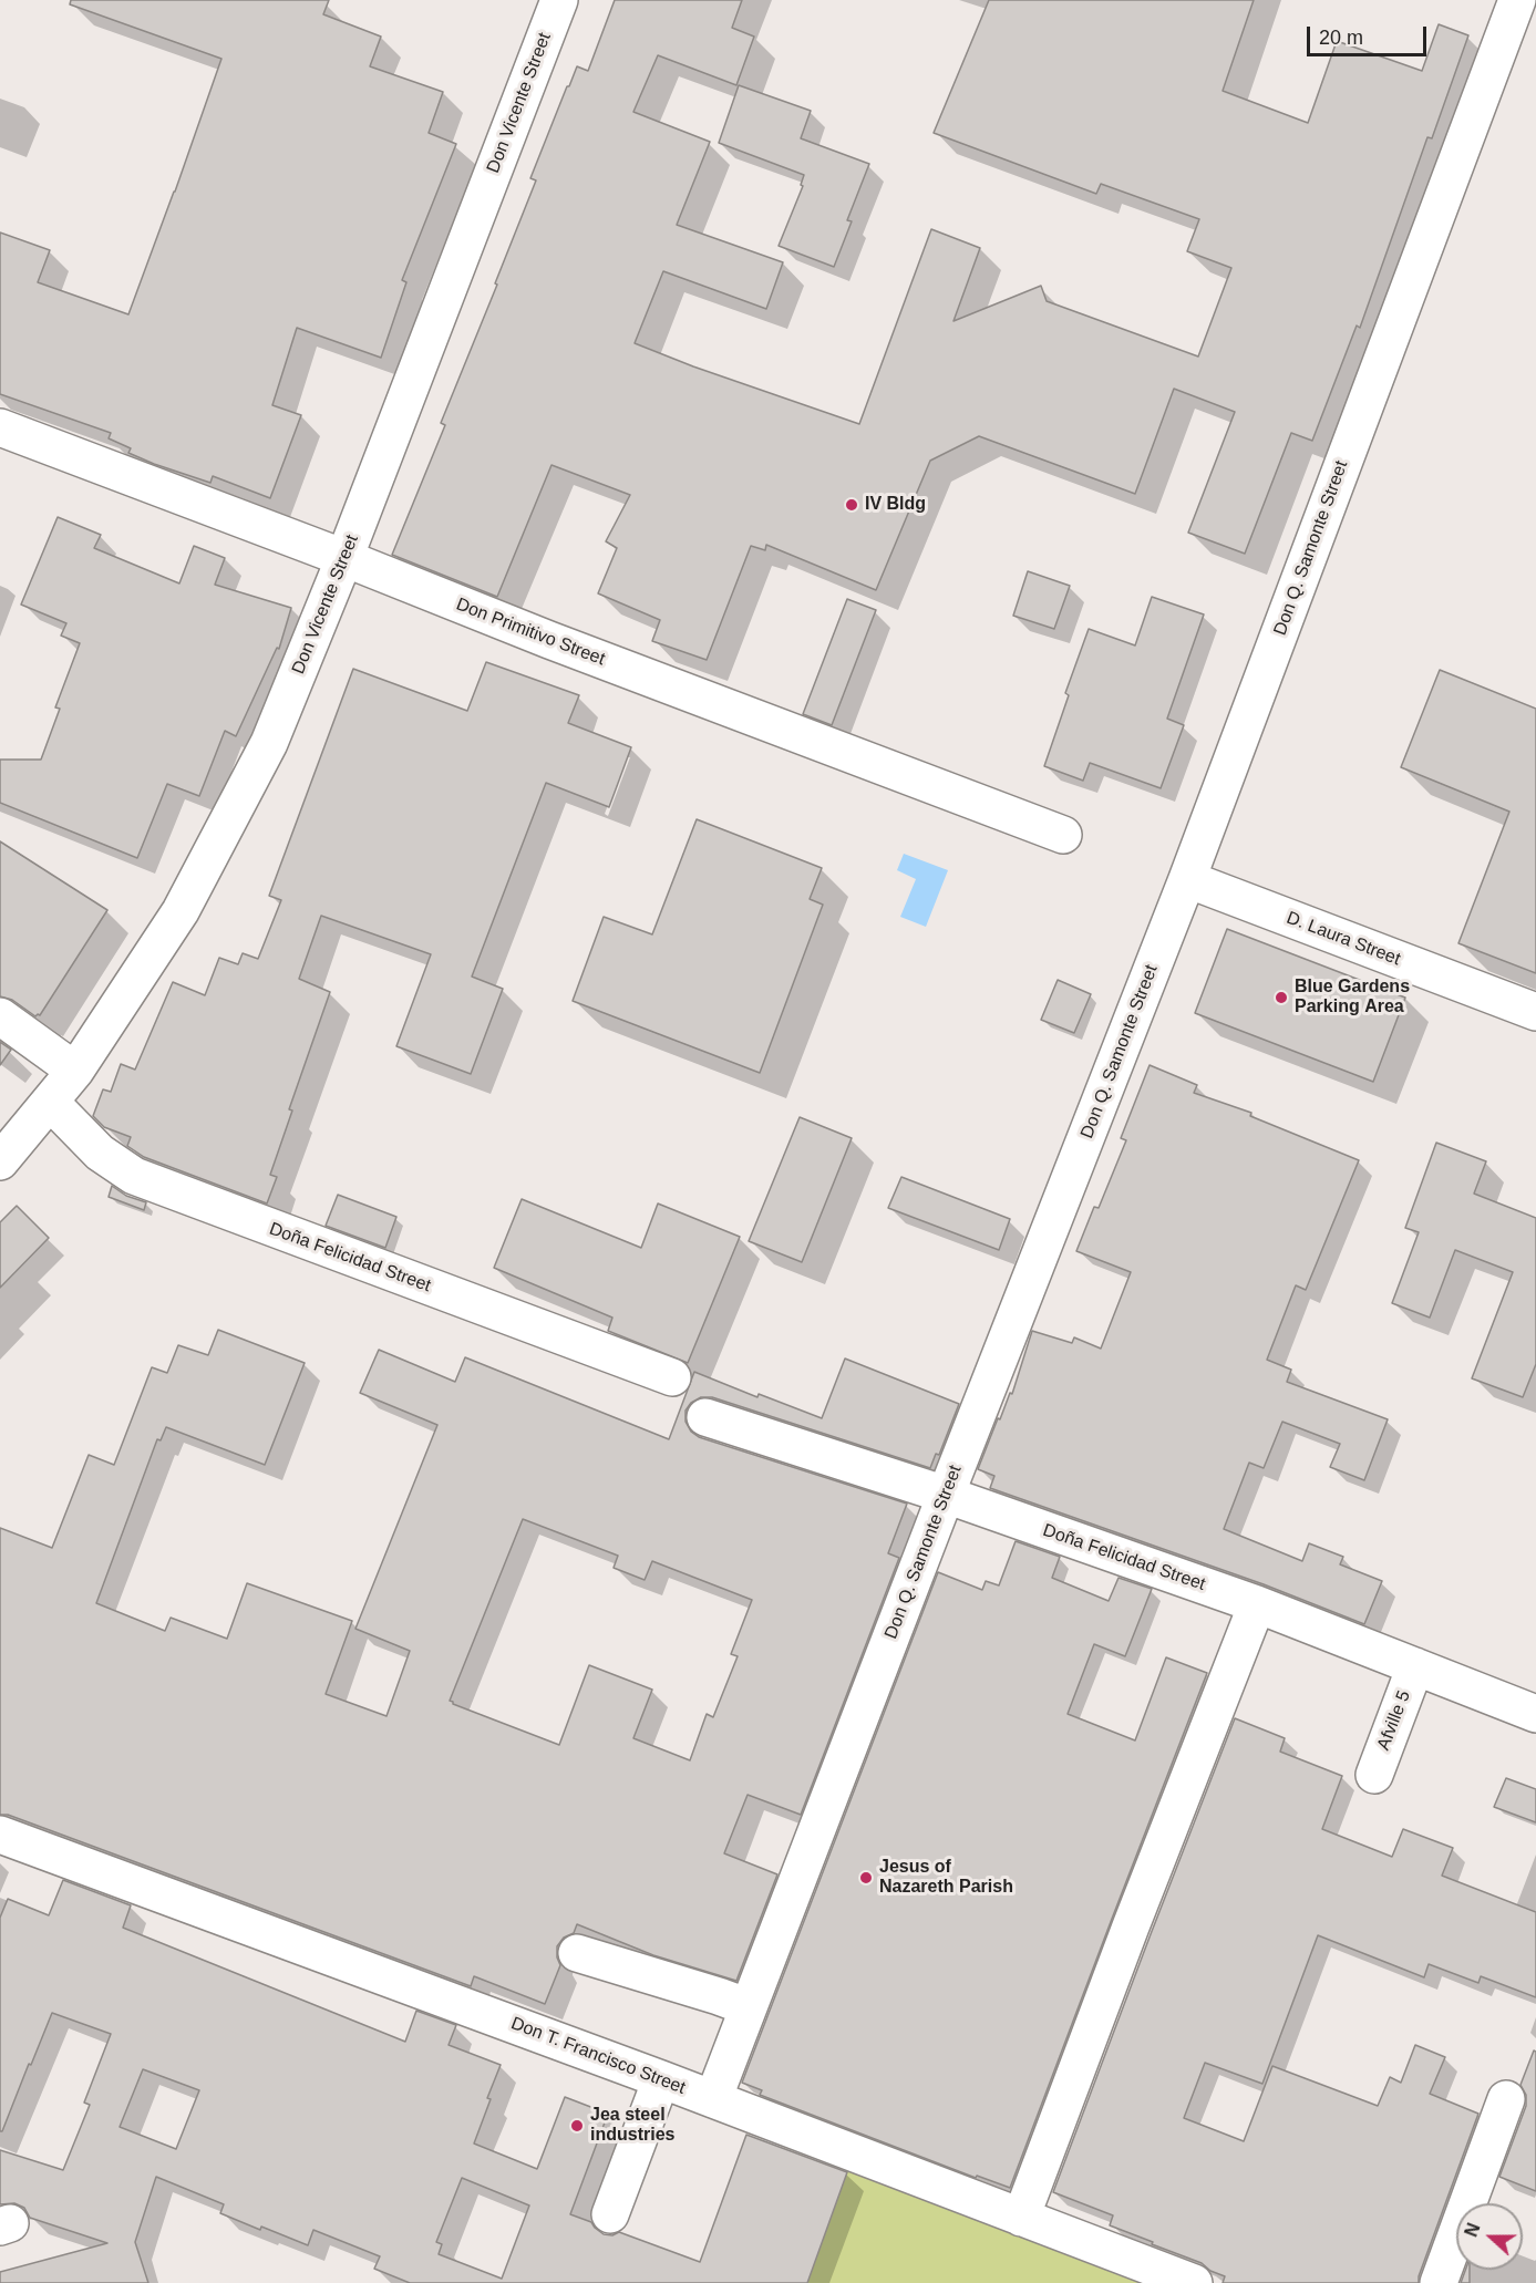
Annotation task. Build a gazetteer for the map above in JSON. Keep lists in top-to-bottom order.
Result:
{
  "streets": {
    "street": [
      "Don Vicente Street",
      "Don Q. Samonte Street",
      "Don Primitivo Street",
      "D. Laura Street",
      "Doña Felicidad Street",
      "Afville 5",
      "Don T. Francisco Street"
    ]
  },
  "crossings": [
    ["Don Vicente Street", "Don Primitivo Street"],
    ["Don Vicente Street", "Doña Felicidad Street"],
    ["Don Q. Samonte Street", "D. Laura Street"],
    ["Don Q. Samonte Street", "Doña Felicidad Street"],
    ["Don Q. Samonte Street", "Don T. Francisco Street"],
    ["Doña Felicidad Street", "Afville 5"]
  ],
  "places": [
    "IV Bldg",
    "Blue Gardens Parking Area",
    "Jesus of Nazareth Parish",
    "Jea steel industries"
  ],
  "scale_bar": "20 m",
  "north": "left"
}
